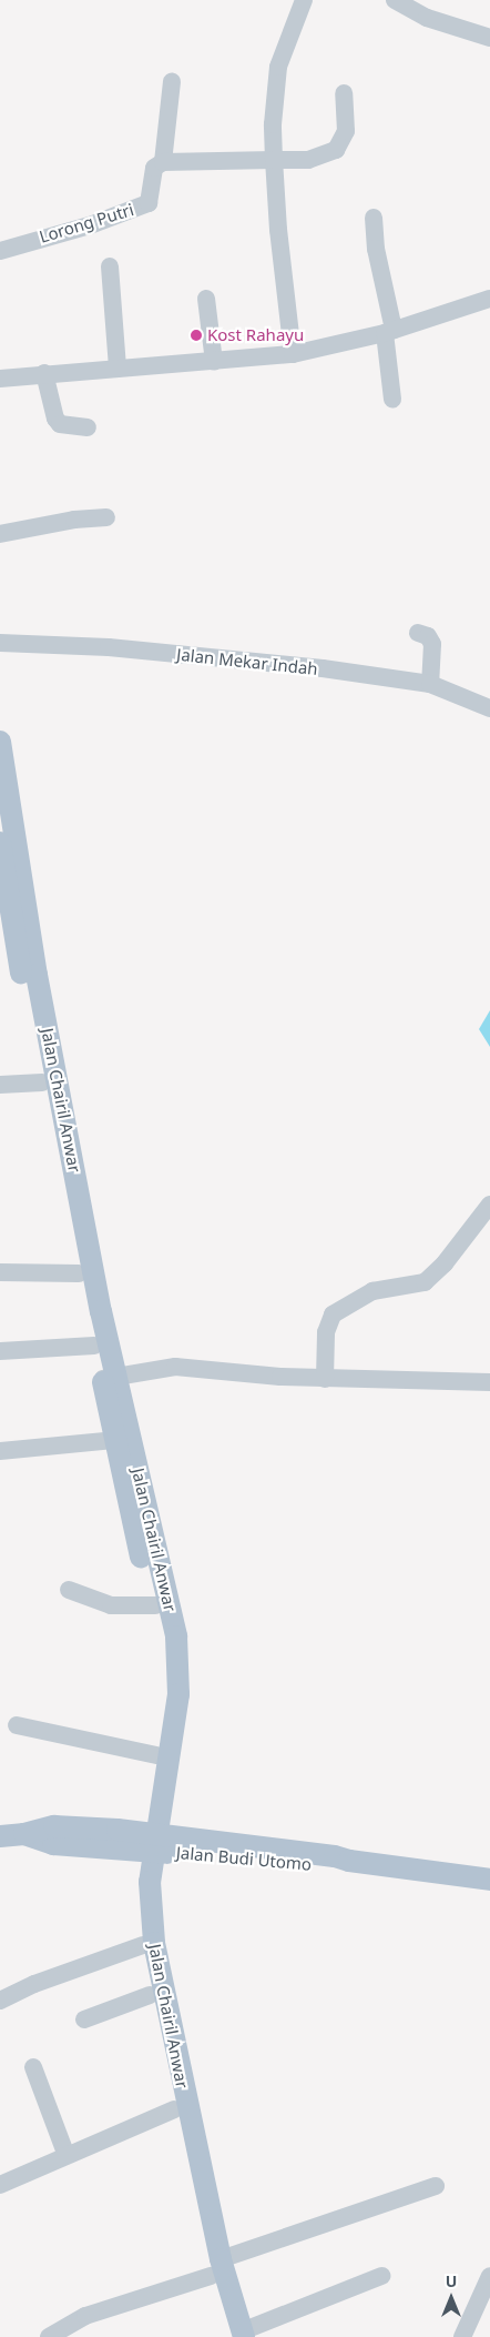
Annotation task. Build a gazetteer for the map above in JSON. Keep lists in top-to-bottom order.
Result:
{
  "streets": {
    "main road": ["Jalan Chairil Anwar", "Jalan Budi Utomo"],
    "street": ["Lorong Putri", "Jalan Mekar Indah"]
  },
  "crossings": [
    ["Jalan Chairil Anwar", "Jalan Budi Utomo"]
  ],
  "places": ["Kost Rahayu"],
  "north": "top"
}
